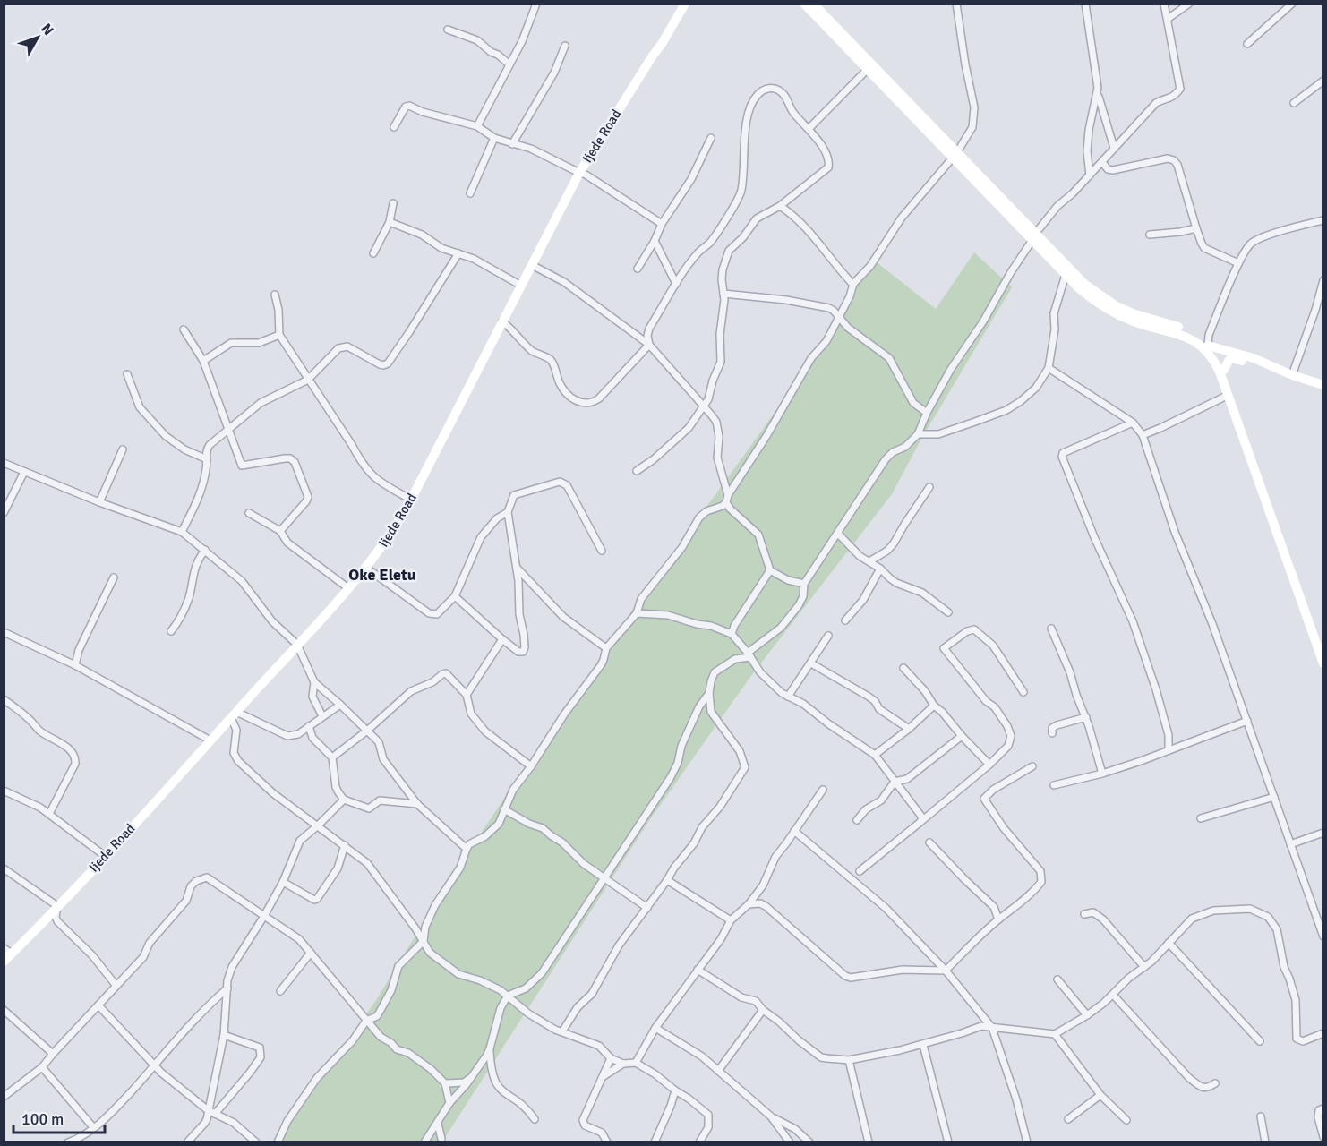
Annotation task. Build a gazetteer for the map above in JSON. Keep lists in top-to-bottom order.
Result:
{
  "streets": {
    "main road": ["Ijede Road"]
  },
  "districts": ["Oke Eletu"],
  "scale_bar": "100 m",
  "north": "top right"
}
